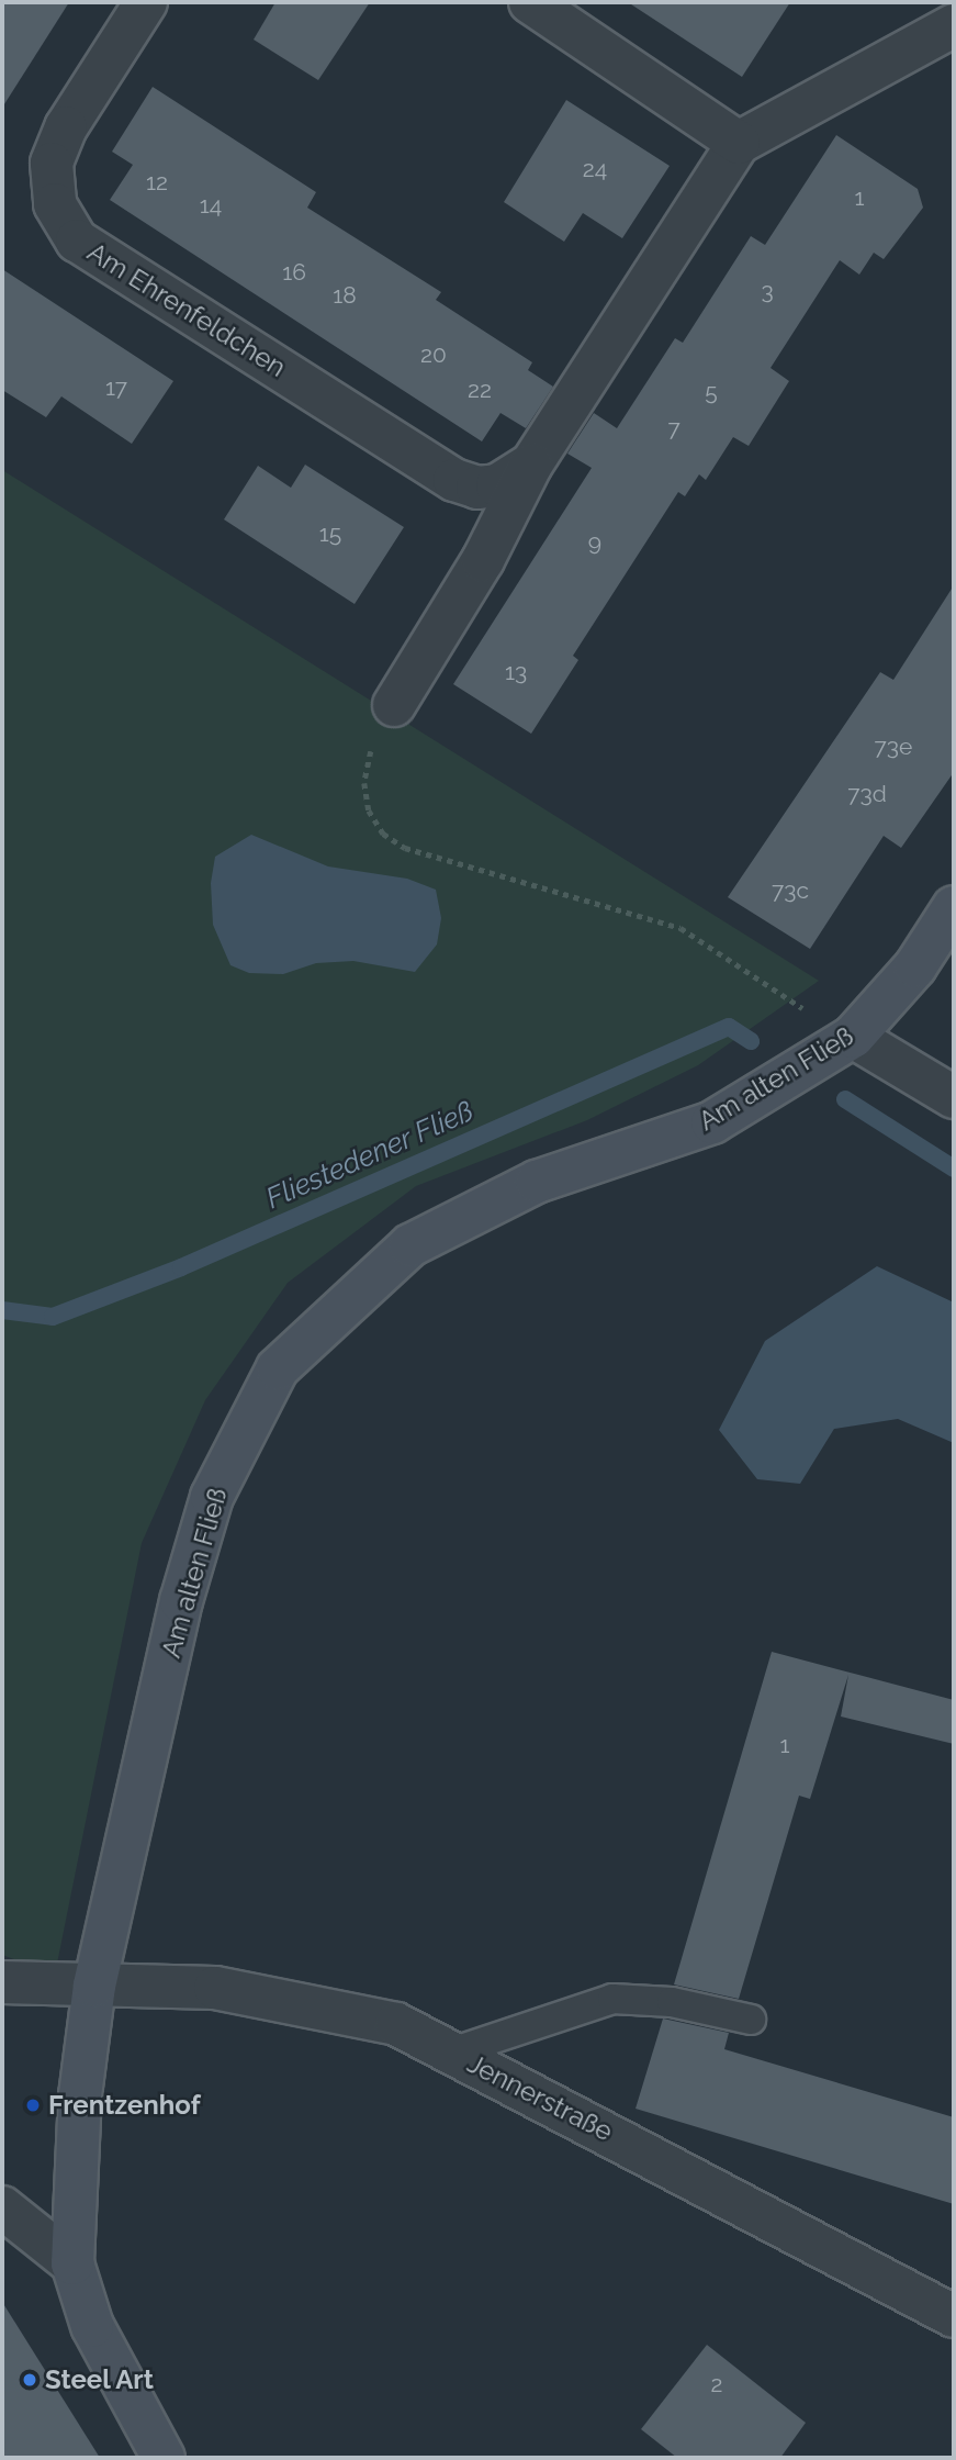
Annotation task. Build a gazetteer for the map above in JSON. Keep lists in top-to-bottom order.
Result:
{
  "streets": {
    "main road": ["Am alten Fließ"],
    "street": ["Am Ehrenfeldchen", "Jennerstraße"]
  },
  "crossings": [
    ["Am alten Fließ", "Jennerstraße"]
  ],
  "water": ["Fliestedener Fließ"],
  "places": ["Frentzenhof", "Steel Art"],
  "house_numbers": [
    "24",
    "12",
    "1",
    "14",
    "16",
    "3",
    "18",
    "20",
    "17",
    "22",
    "5",
    "7",
    "15",
    "9",
    "13",
    "73e",
    "73d",
    "73c",
    "1",
    "2"
  ]
}
